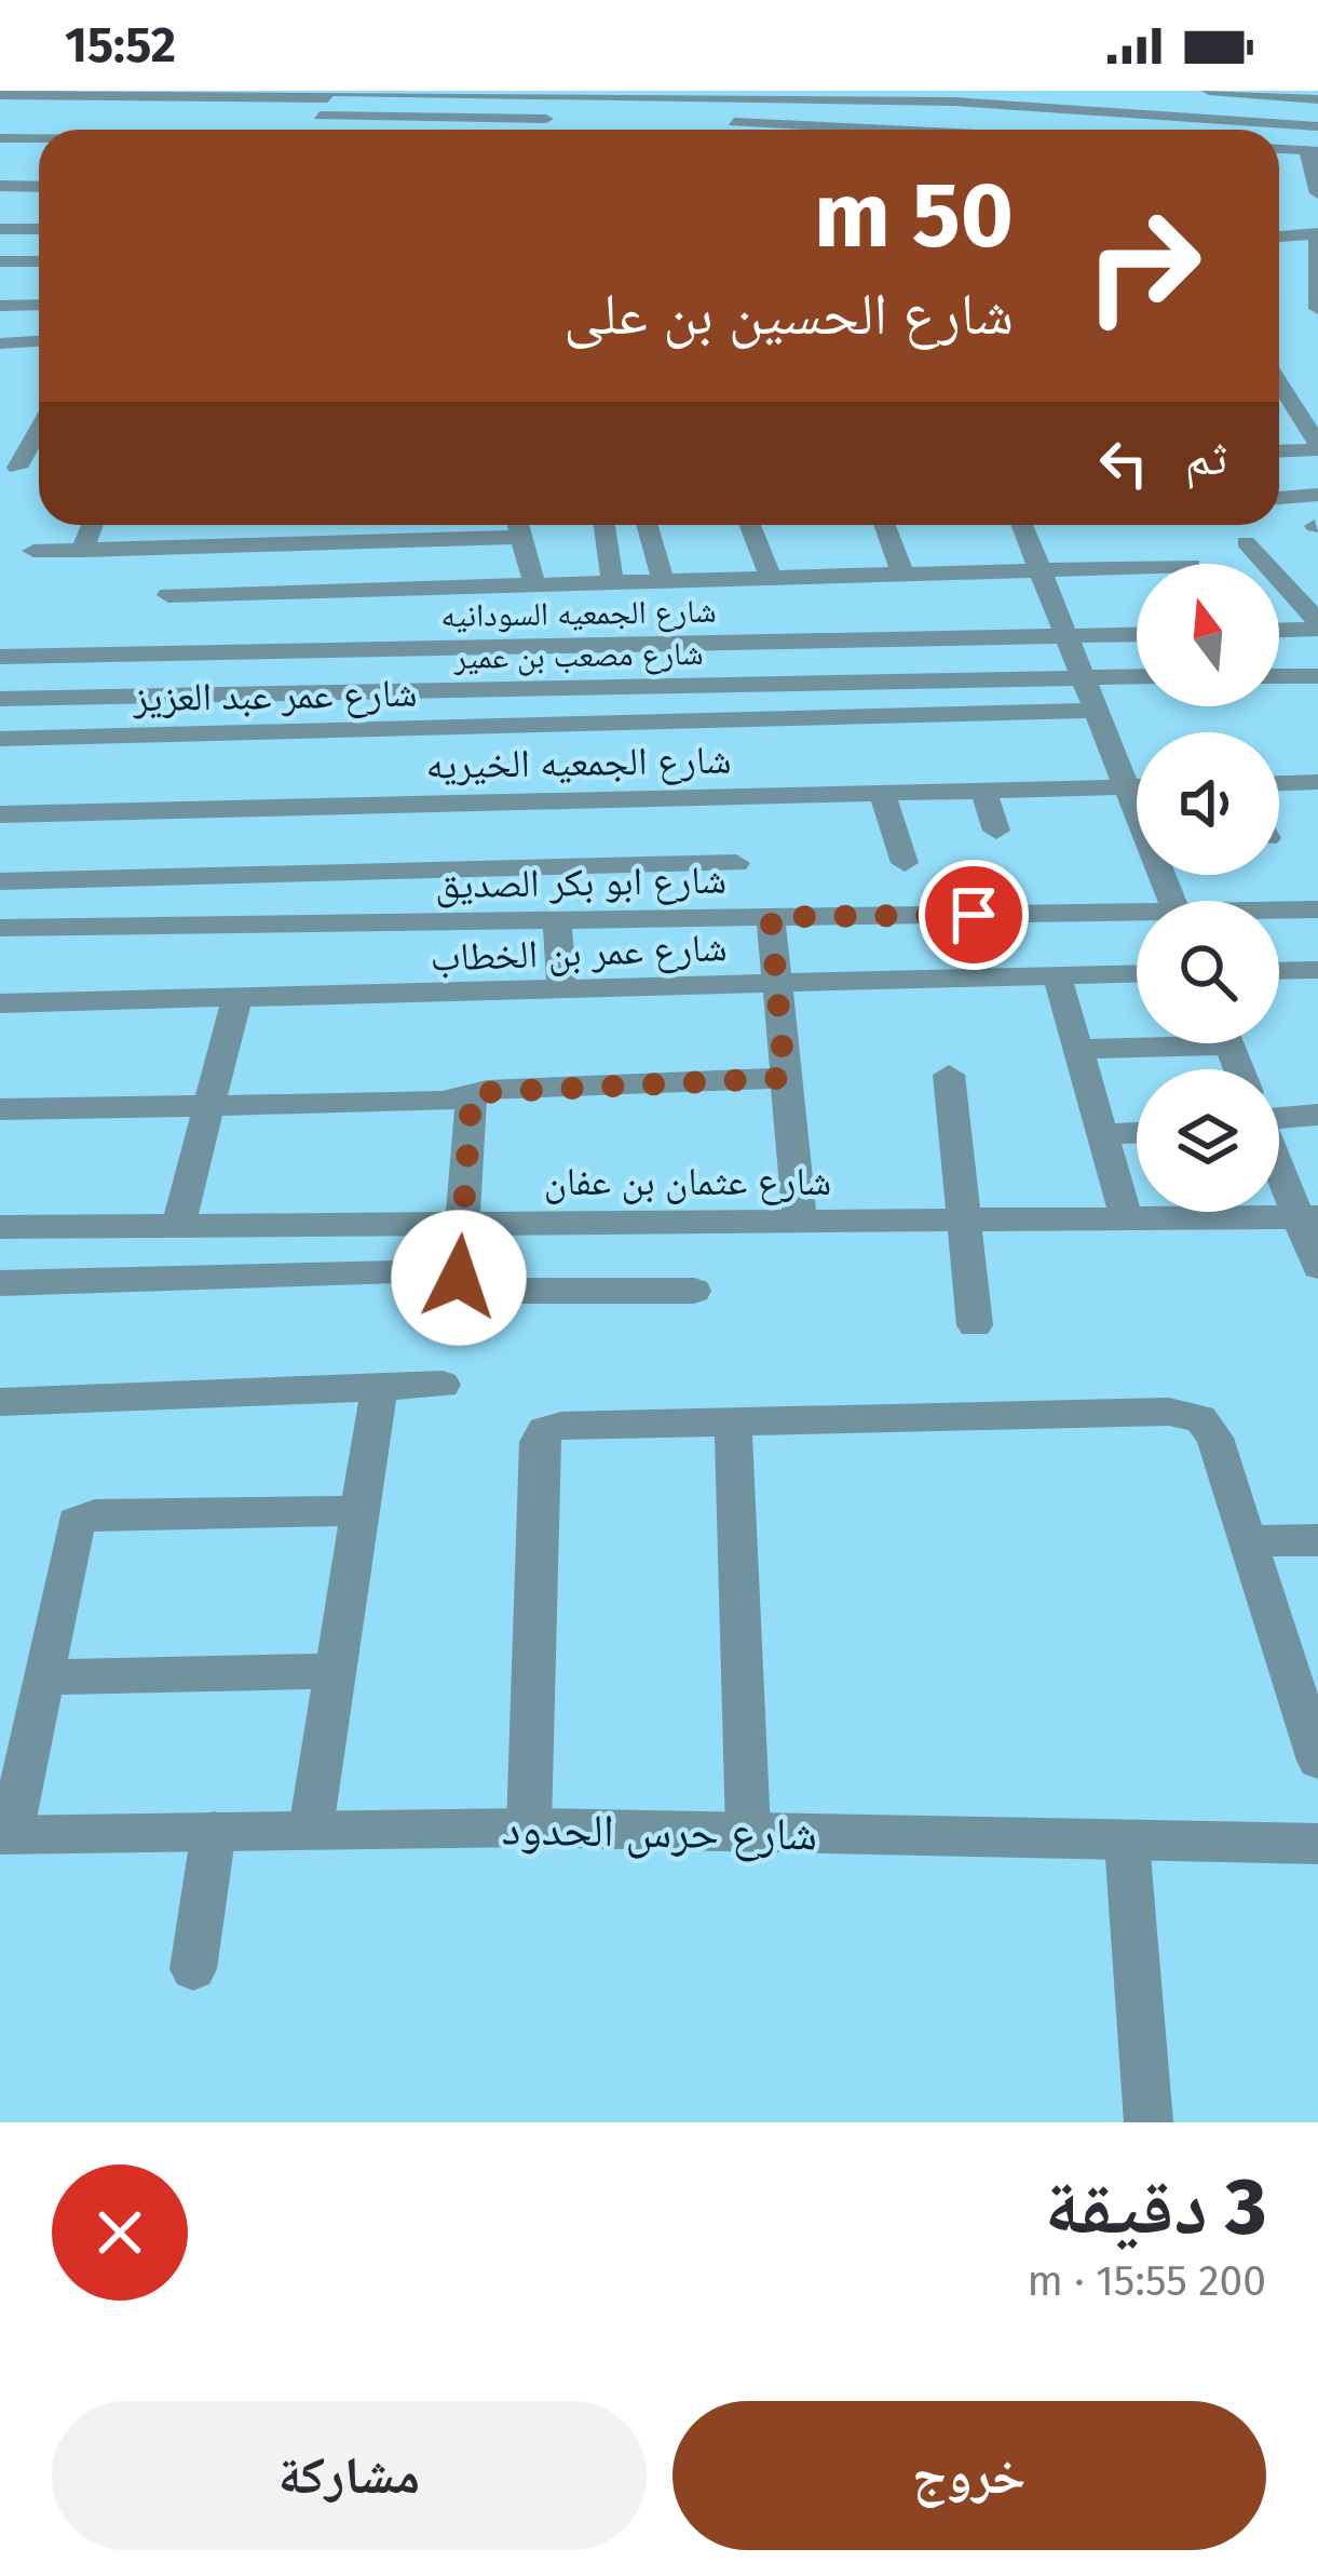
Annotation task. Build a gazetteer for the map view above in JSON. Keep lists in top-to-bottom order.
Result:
{
  "streets": {
    "street": [
      "شارع الجمعيه السودانيه",
      "شارع مصعب بن عمير",
      "شارع عمر عبد العزيز",
      "شارع الجمعيه الخيريه",
      "شارع ابو بكر الصديق",
      "شارع عمر بن الخطاب",
      "شارع عثمان بن عفان",
      "شارع حرس الحدود"
    ]
  },
  "north": "top",
  "page": {
    "status": "15:52",
    "turn": ["50 m", "شارع الحسين بن على"],
    "then": "ثم",
    "heading": ["3 دقيقة", "200 m · 15:55"],
    "buttons": ["خروج", "مشاركة"]
  }
}
